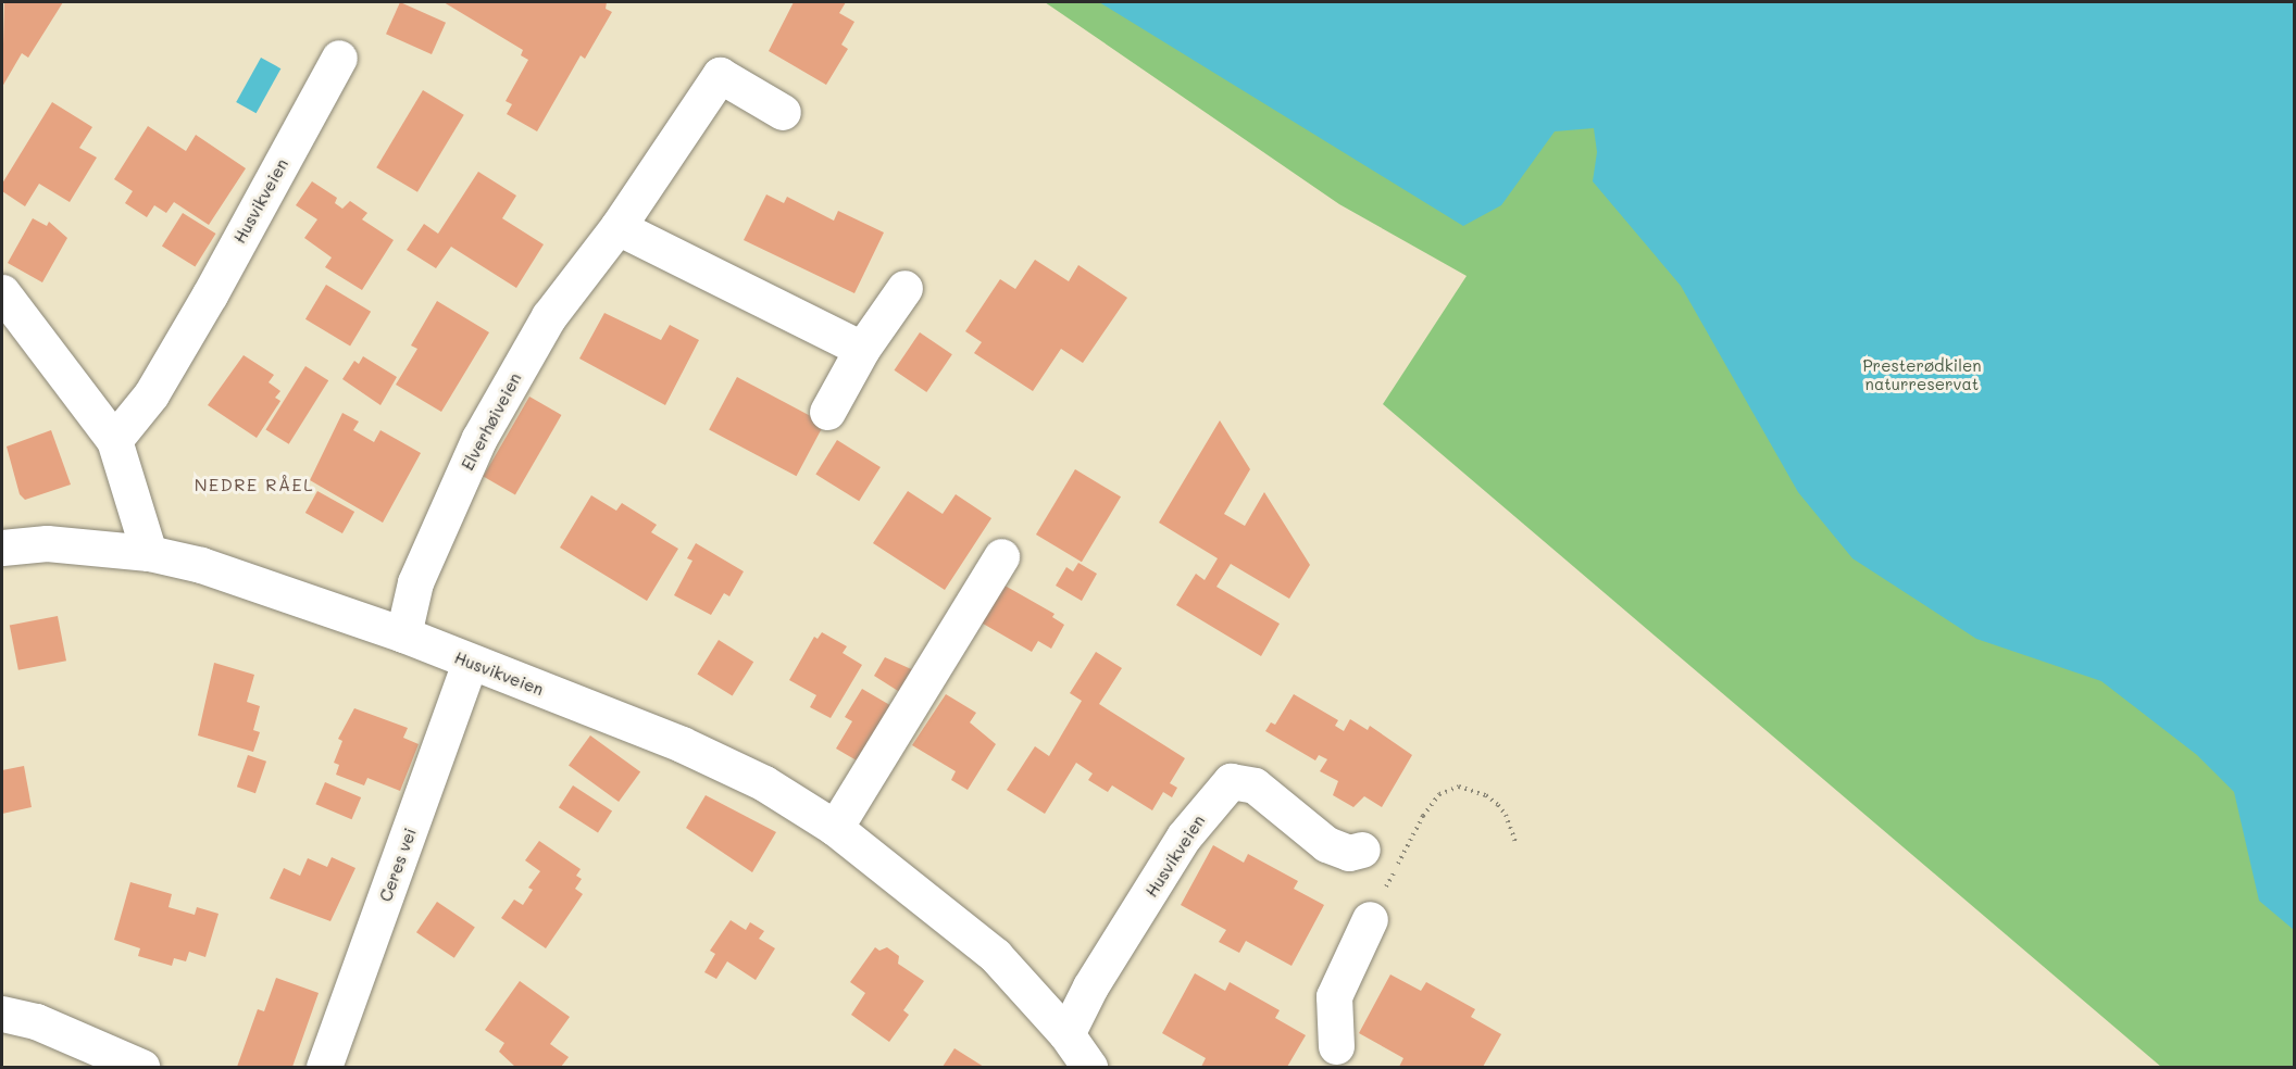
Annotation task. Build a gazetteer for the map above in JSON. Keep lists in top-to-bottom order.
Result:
{
  "streets": {
    "street": ["Husvikveien", "Elverhøiveien", "Ceres vei"]
  },
  "crossings": [
    ["Husvikveien", "Elverhøiveien"],
    ["Husvikveien", "Ceres vei"]
  ],
  "districts": ["NEDRE RÅEL"],
  "parks": ["Presterødkilen naturreservat"]
}
